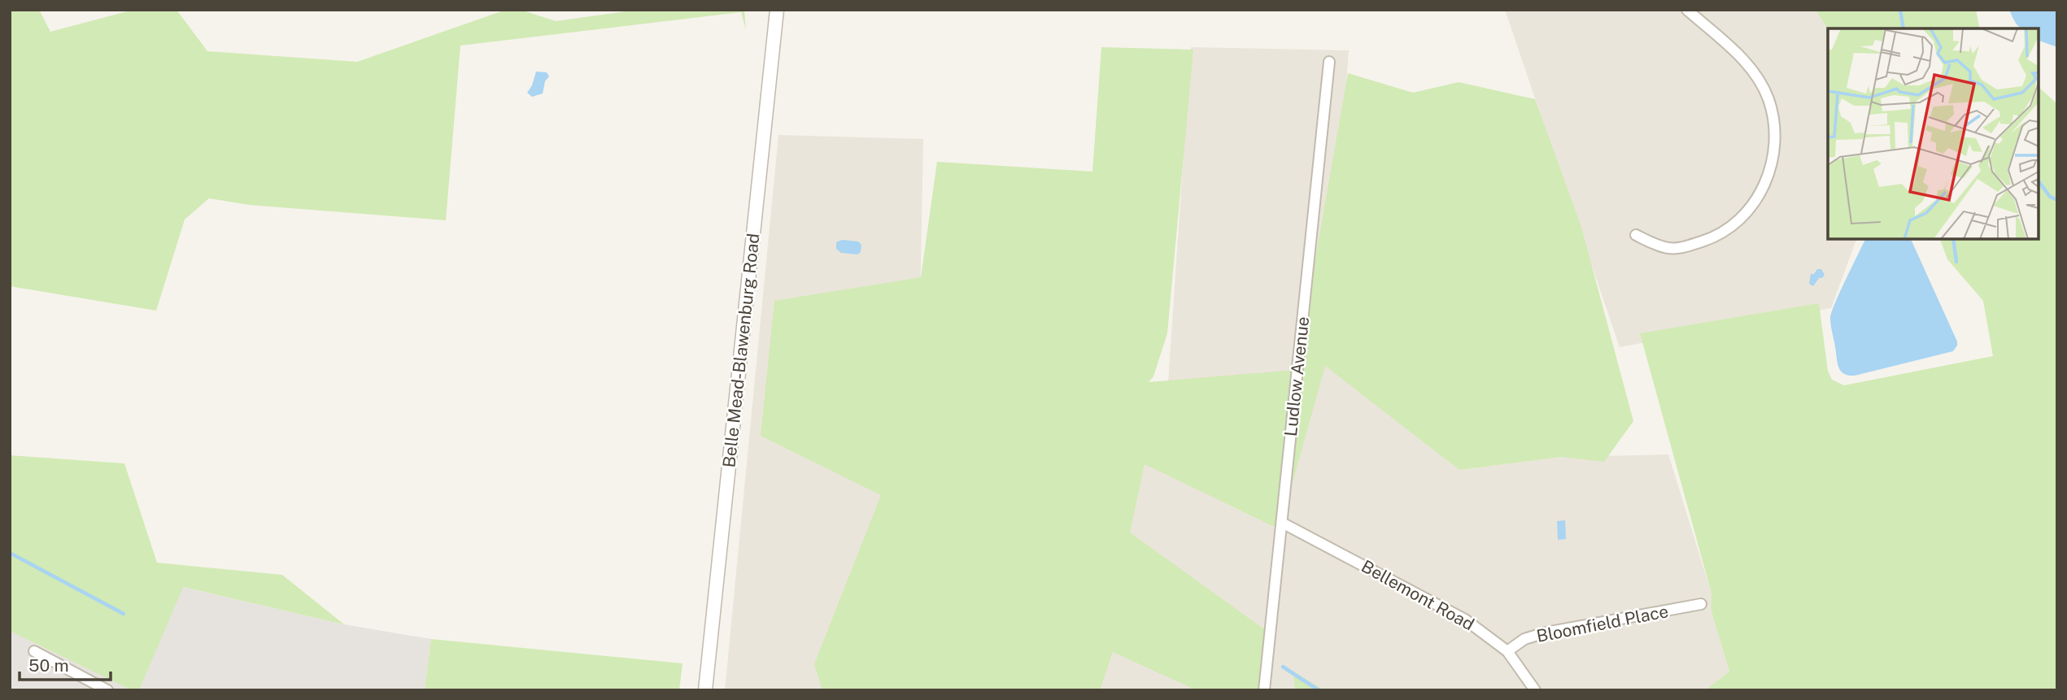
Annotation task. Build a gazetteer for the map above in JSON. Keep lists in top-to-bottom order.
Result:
{
  "streets": {
    "street": [
      "Belle Mead-Blawenburg Road",
      "Ludlow Avenue",
      "Bellemont Road",
      "Bloomfield Place"
    ]
  },
  "crossings": [
    ["Ludlow Avenue", "Bellemont Road"],
    ["Bellemont Road", "Bloomfield Place"]
  ],
  "scale_bar": "50 m"
}
